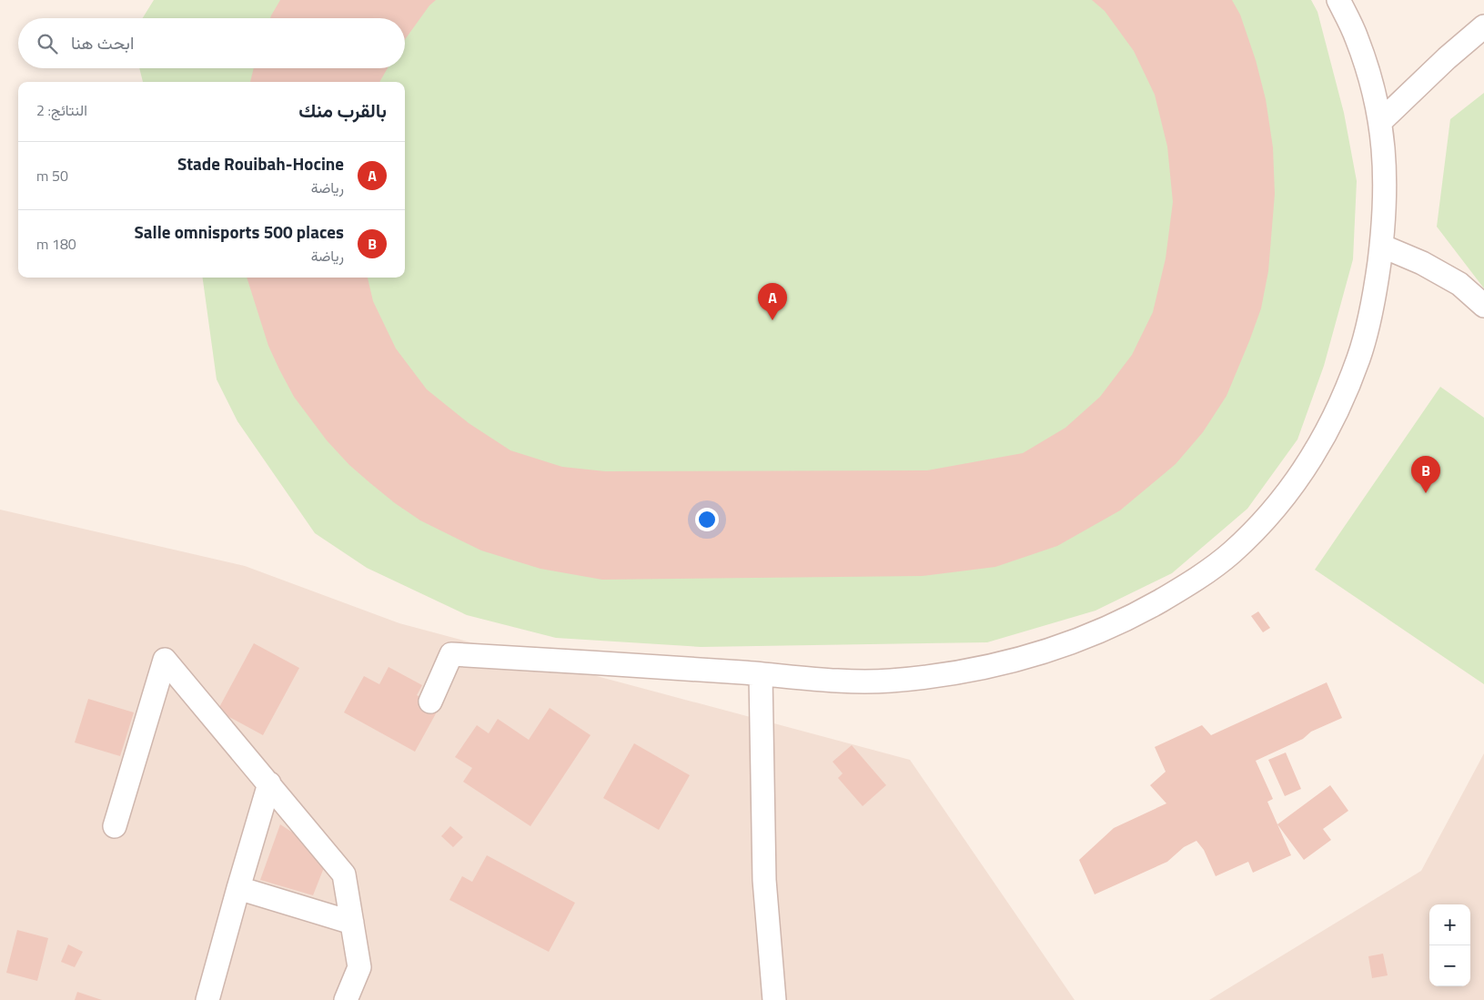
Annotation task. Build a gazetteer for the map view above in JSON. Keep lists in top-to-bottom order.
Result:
{
  "page": {
    "search": "ابحث هنا",
    "heading": ["بالقرب منك", "النتائج: 2"],
    "list": [
      {
        "mark": "A",
        "name": "Stade Rouibah-Hocine",
        "note": "رياضة",
        "value": "50 m"
      },
      {
        "mark": "B",
        "name": "Salle omnisports 500 places",
        "note": "رياضة",
        "value": "180 m"
      }
    ],
    "pins": ["A", "B"],
    "map_buttons": ["+", "−"]
  }
}
